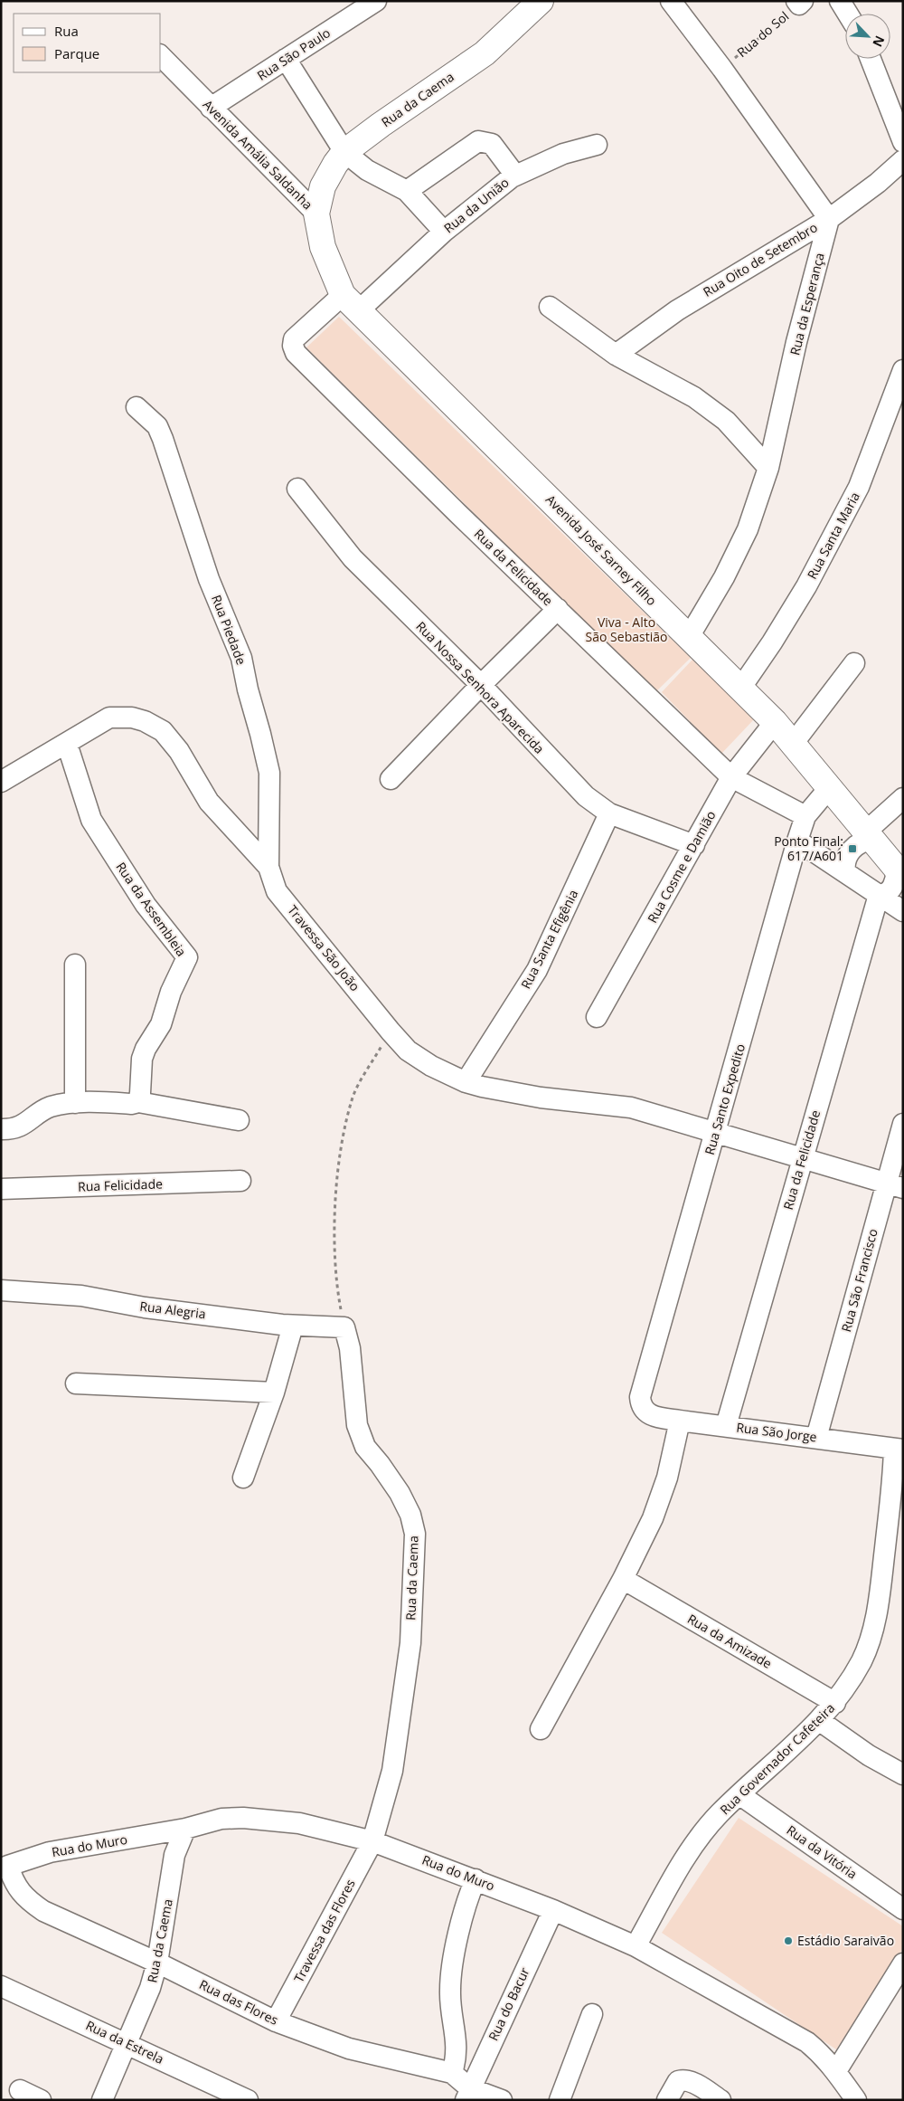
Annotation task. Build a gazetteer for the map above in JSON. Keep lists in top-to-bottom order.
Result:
{
  "streets": {
    "main road": ["Rua da Caema", "Avenida Amália Saldanha", "Avenida José Sarney Filho"],
    "street": [
      "Rua São Paulo",
      "Rua da União",
      "Rua Oito de Setembro",
      "Rua da Esperança",
      "Rua Santa Maria",
      "Rua da Felicidade",
      "Rua Piedade",
      "Rua Nossa Senhora Aparecida",
      "Rua Cosme e Damião",
      "Rua da Assembleia",
      "Rua Santa Efigênia",
      "Travessa São João",
      "Rua Santo Expedito",
      "Rua Felicidade",
      "Rua São Francisco",
      "Rua Alegria",
      "Rua São Jorge",
      "Rua da Amizade",
      "Rua Governador Cafeteira",
      "Rua do Muro",
      "Rua da Vitória",
      "Travessa das Flores",
      "Rua das Flores",
      "Rua do Bacur",
      "Rua da Estrela"
    ],
    "path": ["Rua do Sol"]
  },
  "crossings": [
    ["Rua São Paulo", "Avenida Amália Saldanha"],
    ["Rua da Caema", "Avenida Amália Saldanha"],
    ["Rua da Caema", "Rua Alegria"],
    ["Rua da Caema", "Rua do Muro"],
    ["Rua da Caema", "Travessa das Flores"],
    ["Rua da Caema", "Rua das Flores"],
    ["Rua da Caema", "Rua da Estrela"],
    ["Avenida Amália Saldanha", "Rua da União"],
    ["Avenida Amália Saldanha", "Avenida José Sarney Filho"],
    ["Avenida Amália Saldanha", "Rua da Felicidade"],
    ["Rua da União", "Avenida José Sarney Filho"],
    ["Rua da União", "Rua da Felicidade"],
    ["Rua Oito de Setembro", "Rua da Esperança"],
    ["Rua da Esperança", "Avenida José Sarney Filho"],
    ["Rua Santa Maria", "Avenida José Sarney Filho"],
    ["Avenida José Sarney Filho", "Rua da Felicidade"],
    ["Avenida José Sarney Filho", "Rua Cosme e Damião"],
    ["Avenida José Sarney Filho", "Rua Santo Expedito"],
    ["Rua da Felicidade", "Rua Cosme e Damião"],
    ["Rua da Felicidade", "Rua Santo Expedito"],
    ["Rua da Felicidade", "Rua São Jorge"],
    ["Rua Piedade", "Travessa São João"],
    ["Rua Nossa Senhora Aparecida", "Rua Cosme e Damião"],
    ["Rua Nossa Senhora Aparecida", "Rua Santa Efigênia"],
    ["Rua da Assembleia", "Travessa São João"],
    ["Rua Santa Efigênia", "Travessa São João"],
    ["Travessa São João", "Rua Santo Expedito"],
    ["Rua Santo Expedito", "Rua São Jorge"],
    ["Rua São Francisco", "Rua São Jorge"],
    ["Rua São Jorge", "Rua Governador Cafeteira"],
    ["Rua da Amizade", "Rua Governador Cafeteira"],
    ["Rua Governador Cafeteira", "Rua do Muro"],
    ["Rua Governador Cafeteira", "Rua da Vitória"],
    ["Rua do Muro", "Travessa das Flores"],
    ["Rua do Muro", "Rua das Flores"],
    ["Rua do Muro", "Rua do Bacur"],
    ["Travessa das Flores", "Rua das Flores"],
    ["Rua das Flores", "Rua do Bacur"]
  ],
  "parks": ["Viva - Alto São Sebastião"],
  "places": {
    "transit": ["Ponto Final: 617/A601"],
    "other": ["Estádio Saraivão"]
  },
  "legend": ["Rua", "Parque"],
  "north": "bottom right"
}
